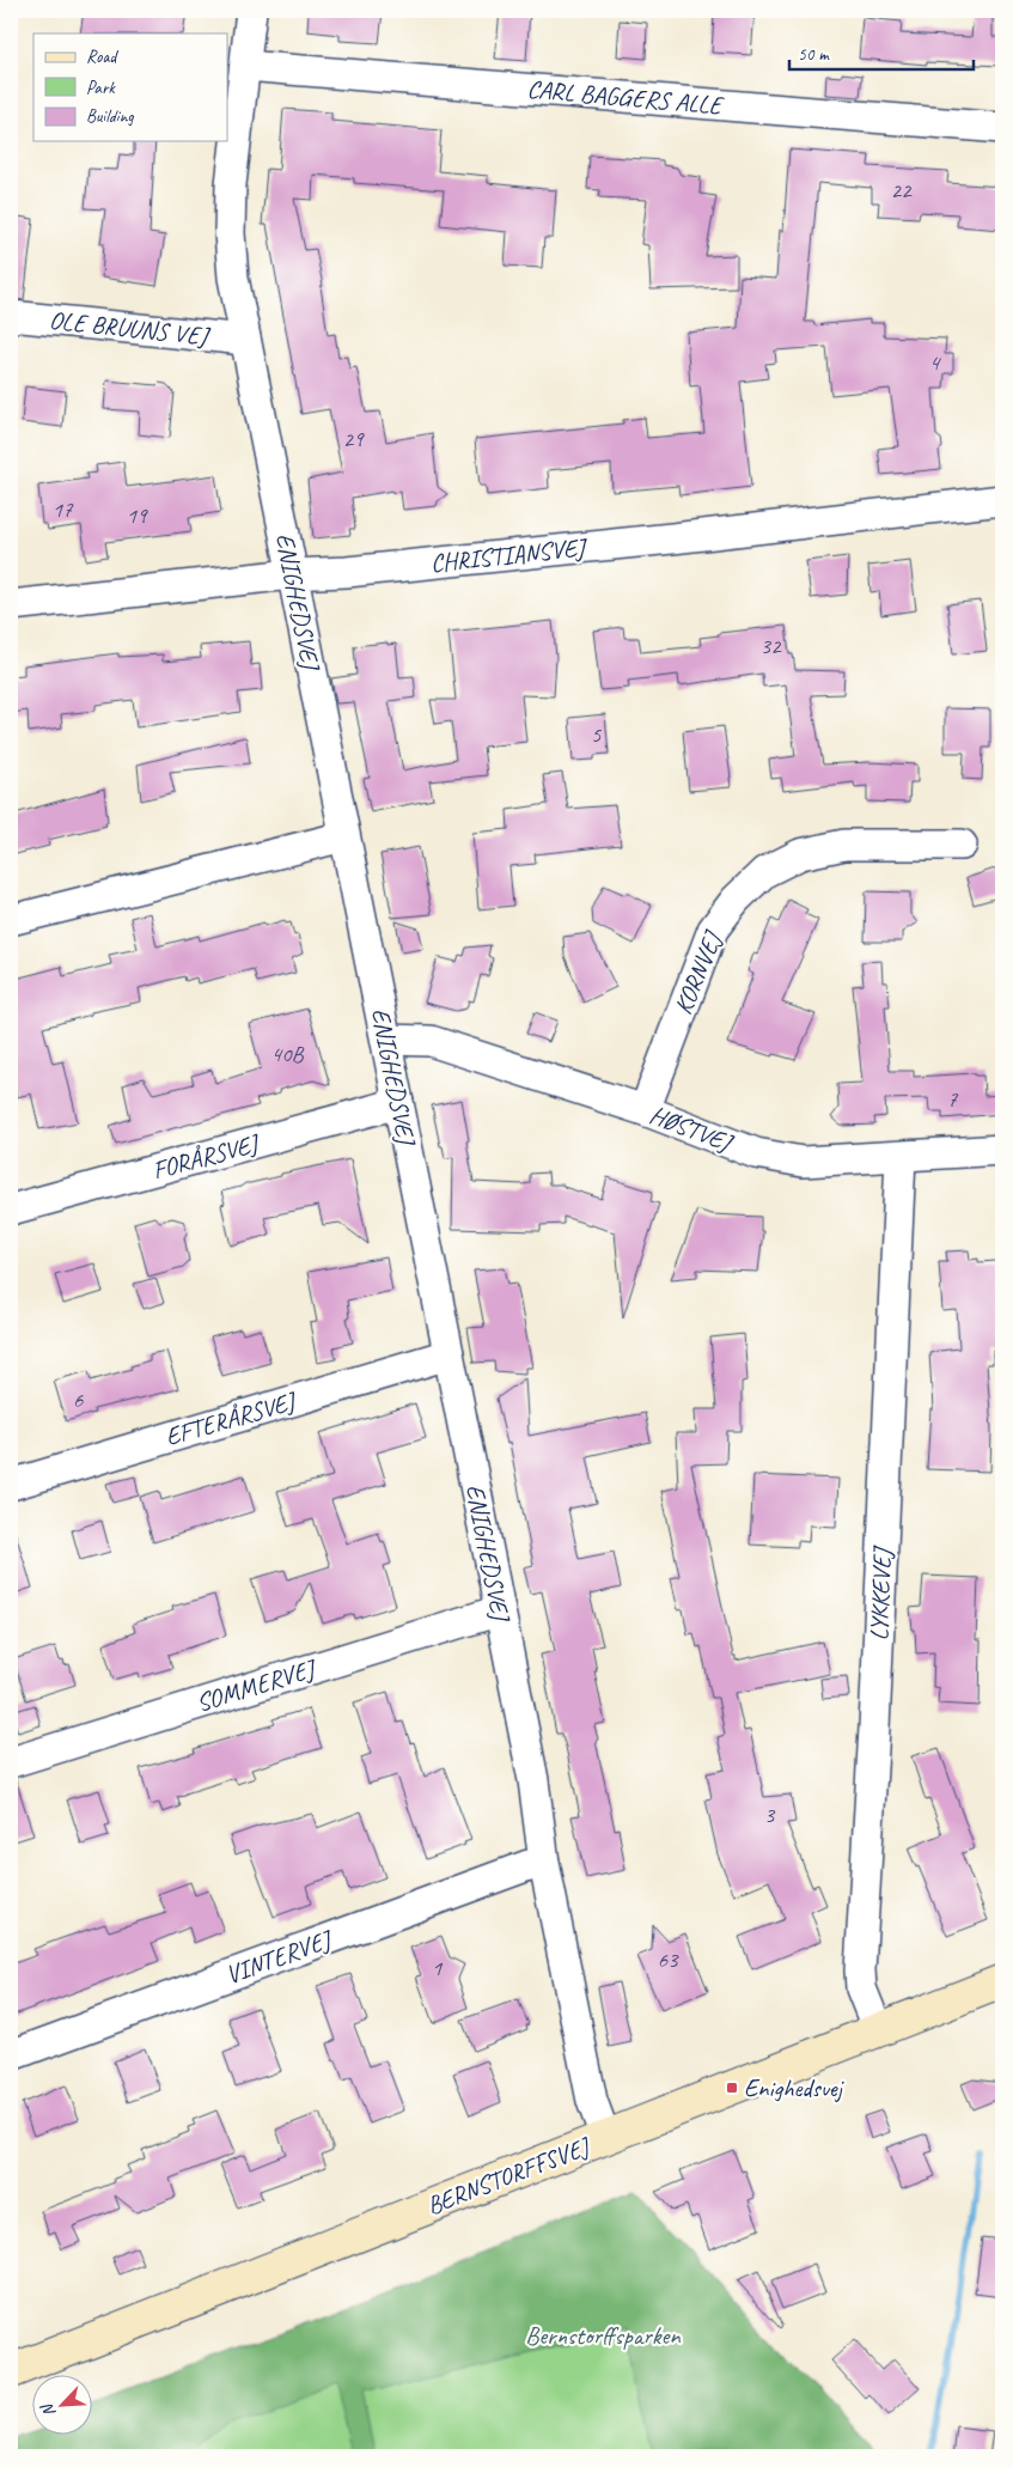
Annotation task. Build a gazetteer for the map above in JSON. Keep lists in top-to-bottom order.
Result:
{
  "streets": {
    "street": [
      "CARL BAGGERS ALLE",
      "OLE BRUUNS VEJ",
      "CHRISTIANSVEJ",
      "ENIGHEDSVEJ",
      "KORNVEJ",
      "HØSTVEJ",
      "FORÅRSVEJ",
      "EFTERÅRSVEJ",
      "LYKKEVEJ",
      "SOMMERVEJ",
      "VINTERVEJ",
      "BERNSTORFFSVEJ"
    ]
  },
  "crossings": [
    ["CARL BAGGERS ALLE", "ENIGHEDSVEJ"],
    ["OLE BRUUNS VEJ", "ENIGHEDSVEJ"],
    ["CHRISTIANSVEJ", "ENIGHEDSVEJ"],
    ["ENIGHEDSVEJ", "HØSTVEJ"],
    ["ENIGHEDSVEJ", "FORÅRSVEJ"],
    ["ENIGHEDSVEJ", "EFTERÅRSVEJ"],
    ["ENIGHEDSVEJ", "SOMMERVEJ"],
    ["ENIGHEDSVEJ", "VINTERVEJ"],
    ["ENIGHEDSVEJ", "BERNSTORFFSVEJ"],
    ["KORNVEJ", "HØSTVEJ"],
    ["HØSTVEJ", "LYKKEVEJ"],
    ["LYKKEVEJ", "BERNSTORFFSVEJ"]
  ],
  "parks": ["Bernstorffsparken"],
  "places": {
    "transit": ["Enighedsvej"]
  },
  "house_numbers": [
    "22",
    "4",
    "29",
    "17",
    "19",
    "32",
    "5",
    "40B",
    "7",
    "6",
    "3",
    "63",
    "1"
  ],
  "legend": ["Road", "Park", "Building"],
  "scale_bar": "50 m",
  "north": "bottom left"
}
